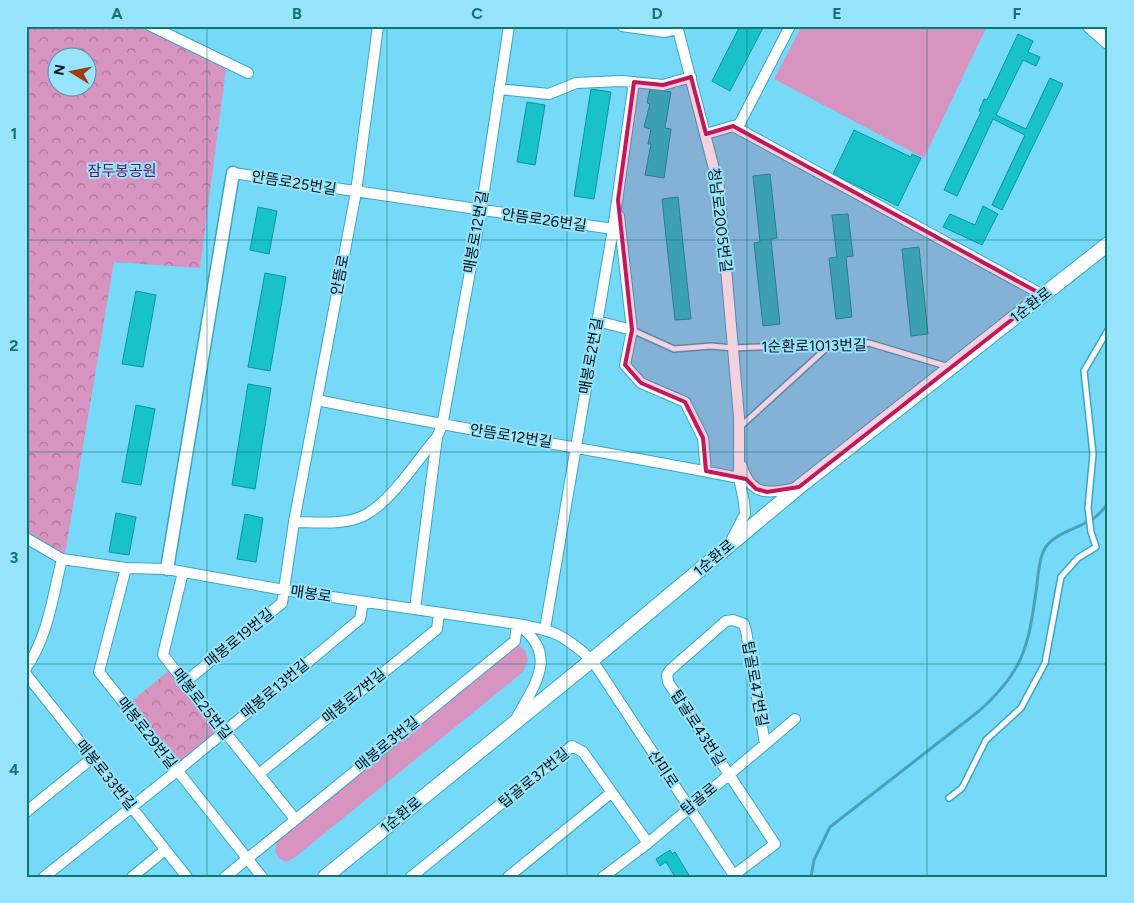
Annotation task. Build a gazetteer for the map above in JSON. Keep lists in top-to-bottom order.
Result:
{
  "streets": {
    "main road": ["1순환로"],
    "street": [
      "안뜸로25번길",
      "안뜸로26번길",
      "청남로2005번길",
      "매봉로12번길",
      "안뜸로",
      "매봉로2번길",
      "안뜸로12번길",
      "매봉로",
      "매봉로19번길",
      "탑골로47번길",
      "매봉로13번길",
      "매봉로7번길",
      "매봉로25번길",
      "탑골로43번길",
      "매봉로29번길",
      "매봉로3번길",
      "산미로",
      "매봉로33번길",
      "탑골로37번길",
      "탑골로"
    ],
    "lane": ["1순환로1013번길"]
  },
  "crossings": [
    ["안뜸로25번길", "안뜸로26번길"],
    ["안뜸로25번길", "안뜸로"],
    ["안뜸로26번길", "매봉로12번길"],
    ["안뜸로26번길", "안뜸로"],
    ["안뜸로26번길", "매봉로2번길"],
    ["청남로2005번길", "1순환로"],
    ["청남로2005번길", "1순환로1013번길"],
    ["청남로2005번길", "안뜸로12번길"],
    ["매봉로12번길", "안뜸로"],
    ["매봉로12번길", "안뜸로12번길"],
    ["매봉로12번길", "매봉로"],
    ["안뜸로", "안뜸로12번길"],
    ["안뜸로", "매봉로"],
    ["안뜸로", "매봉로19번길"],
    ["1순환로", "1순환로1013번길"],
    ["1순환로", "매봉로"],
    ["1순환로", "산미로"],
    ["매봉로2번길", "안뜸로12번길"],
    ["매봉로2번길", "매봉로"],
    ["매봉로", "매봉로19번길"],
    ["매봉로", "매봉로13번길"],
    ["매봉로", "매봉로7번길"],
    ["매봉로", "매봉로25번길"],
    ["매봉로", "매봉로29번길"],
    ["매봉로", "매봉로3번길"],
    ["매봉로", "산미로"],
    ["매봉로19번길", "매봉로25번길"],
    ["탑골로47번길", "탑골로43번길"],
    ["탑골로47번길", "탑골로"],
    ["매봉로13번길", "매봉로25번길"],
    ["매봉로13번길", "매봉로29번길"],
    ["매봉로13번길", "매봉로33번길"],
    ["매봉로7번길", "매봉로25번길"],
    ["매봉로25번길", "매봉로3번길"],
    ["탑골로43번길", "산미로"],
    ["탑골로43번길", "탑골로"],
    ["매봉로29번길", "매봉로3번길"],
    ["산미로", "탑골로"],
    ["탑골로37번길", "탑골로"]
  ],
  "parks": ["잠두봉공원"],
  "north": "left",
  "grid": {
    "columns": [
      "A",
      "B",
      "C",
      "D",
      "E",
      "F"
    ],
    "rows": [
      "1",
      "2",
      "3",
      "4"
    ]
  }
}
